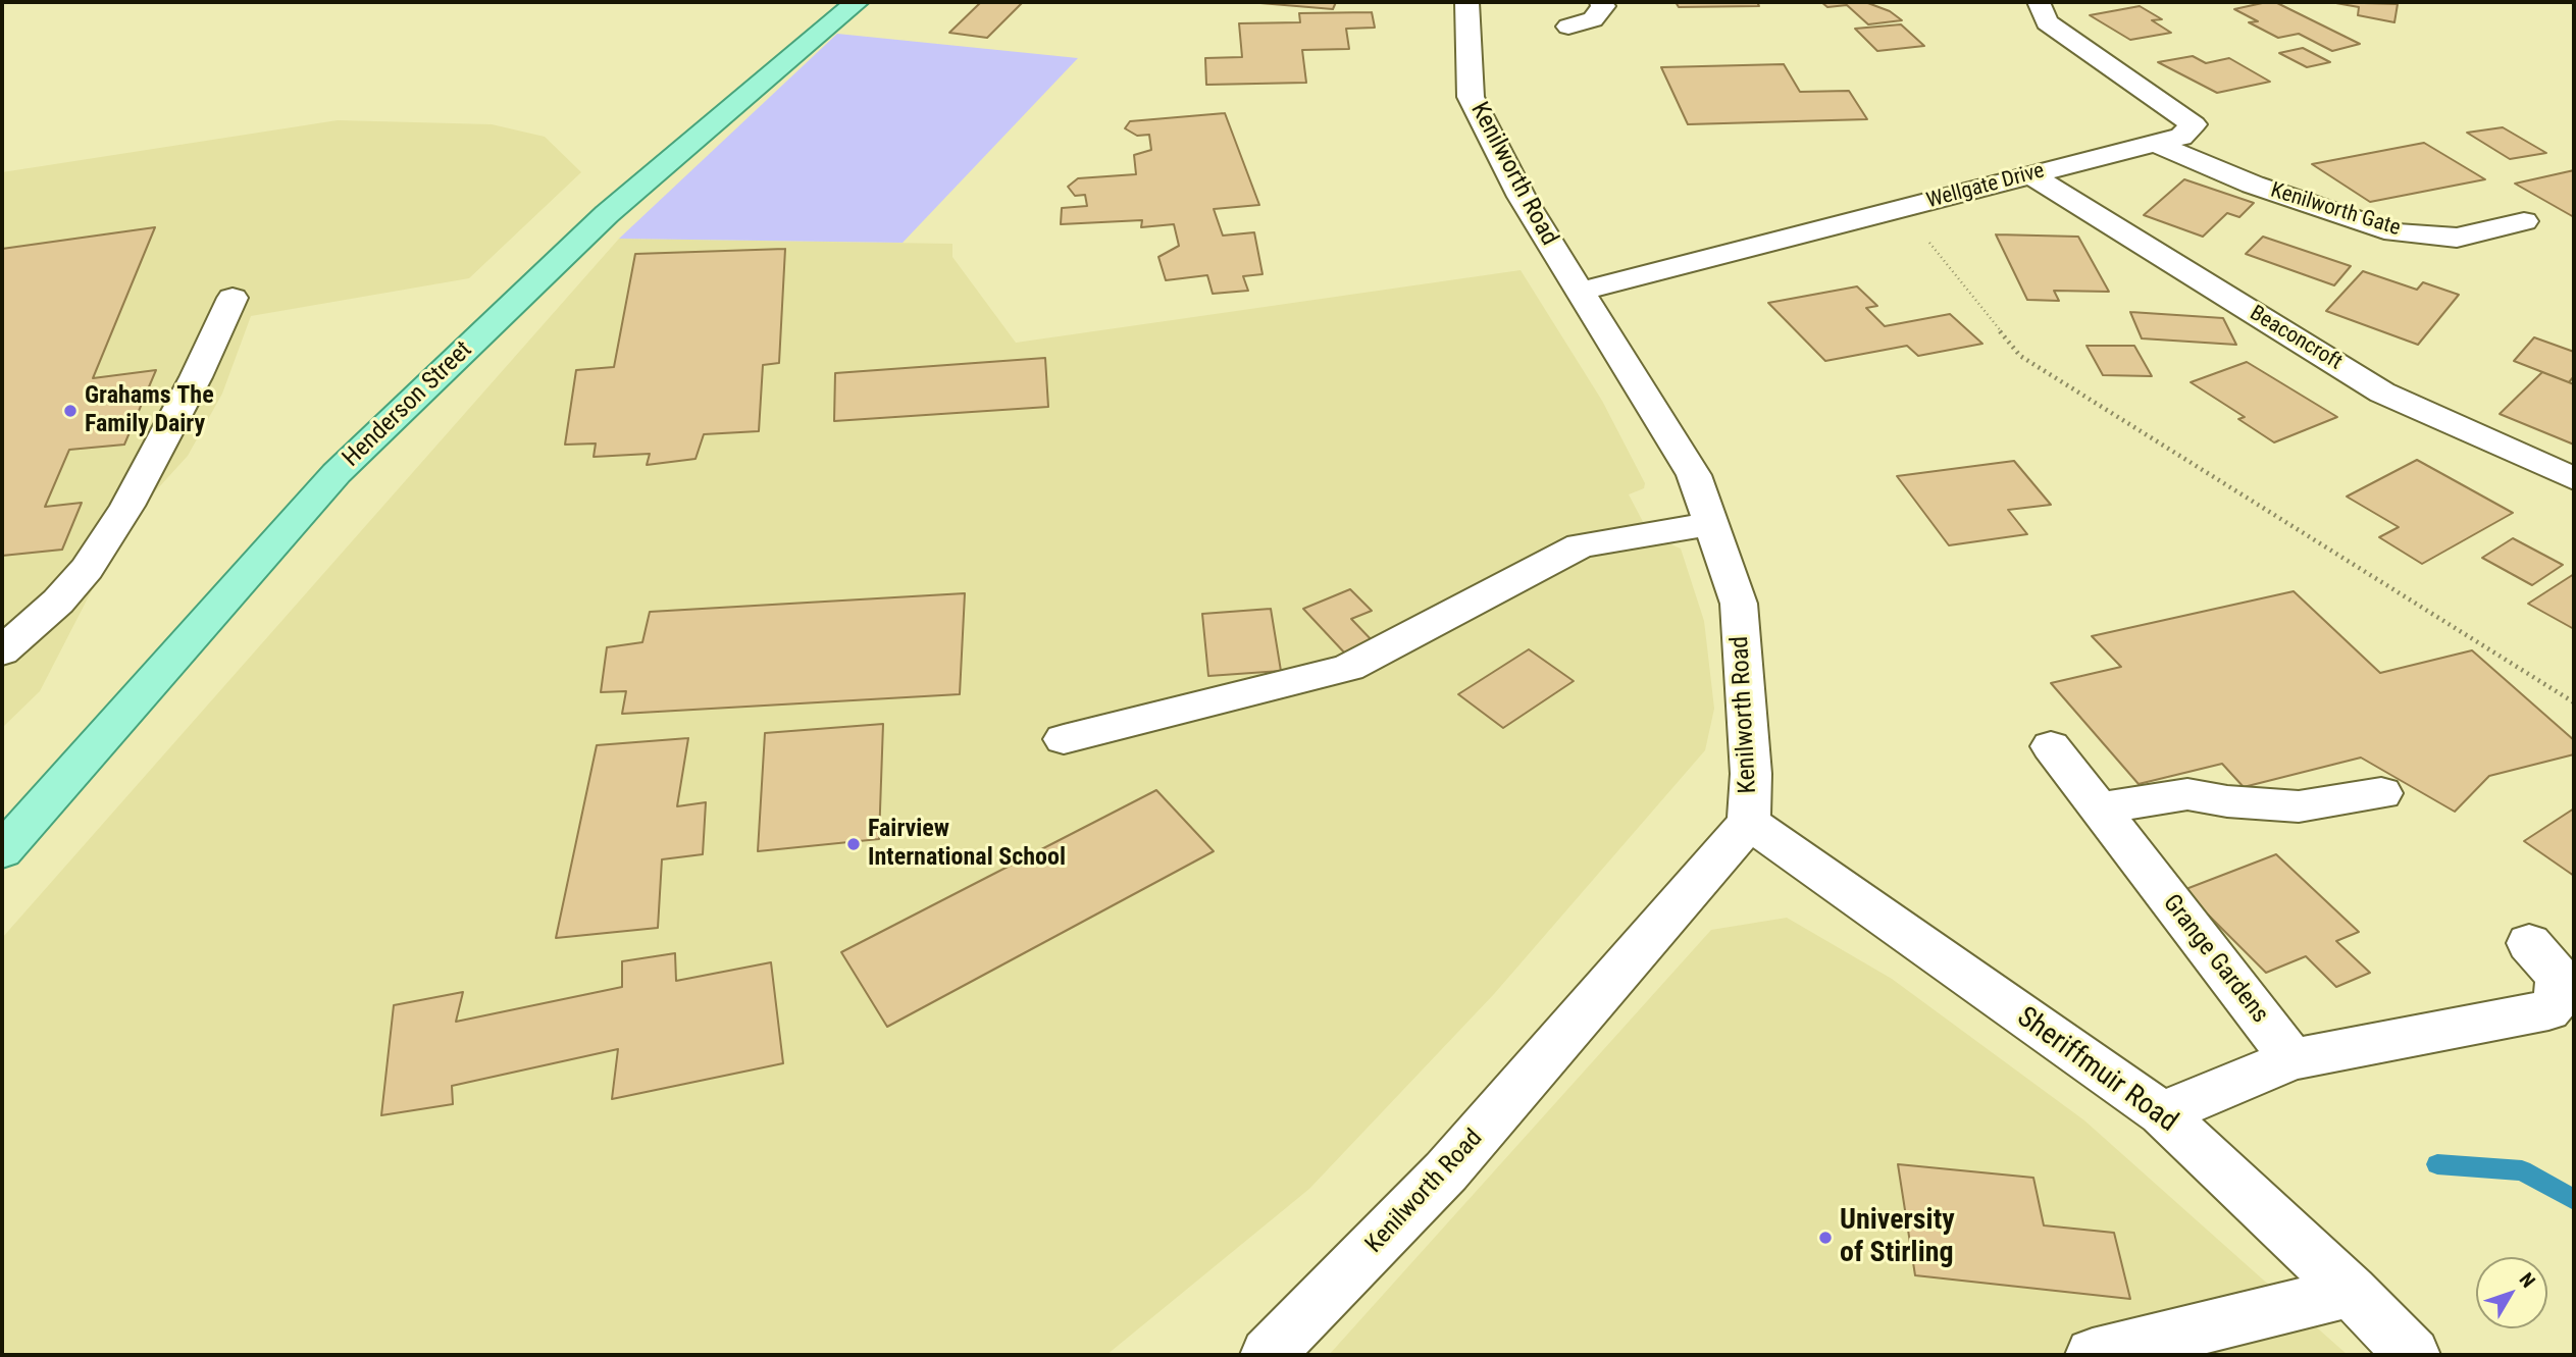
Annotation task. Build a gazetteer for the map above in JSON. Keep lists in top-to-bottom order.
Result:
{
  "streets": {
    "main road": ["Henderson Street"],
    "street": [
      "Kenilworth Road",
      "Wellgate Drive",
      "Kenilworth Gate",
      "Beaconcroft",
      "Grange Gardens",
      "Sheriffmuir Road"
    ]
  },
  "crossings": [
    ["Kenilworth Road", "Wellgate Drive"],
    ["Kenilworth Road", "Sheriffmuir Road"],
    ["Wellgate Drive", "Kenilworth Gate"],
    ["Wellgate Drive", "Beaconcroft"]
  ],
  "places": ["Grahams The Family Dairy", "Fairview International School", "University of Stirling"],
  "north": "top right"
}
